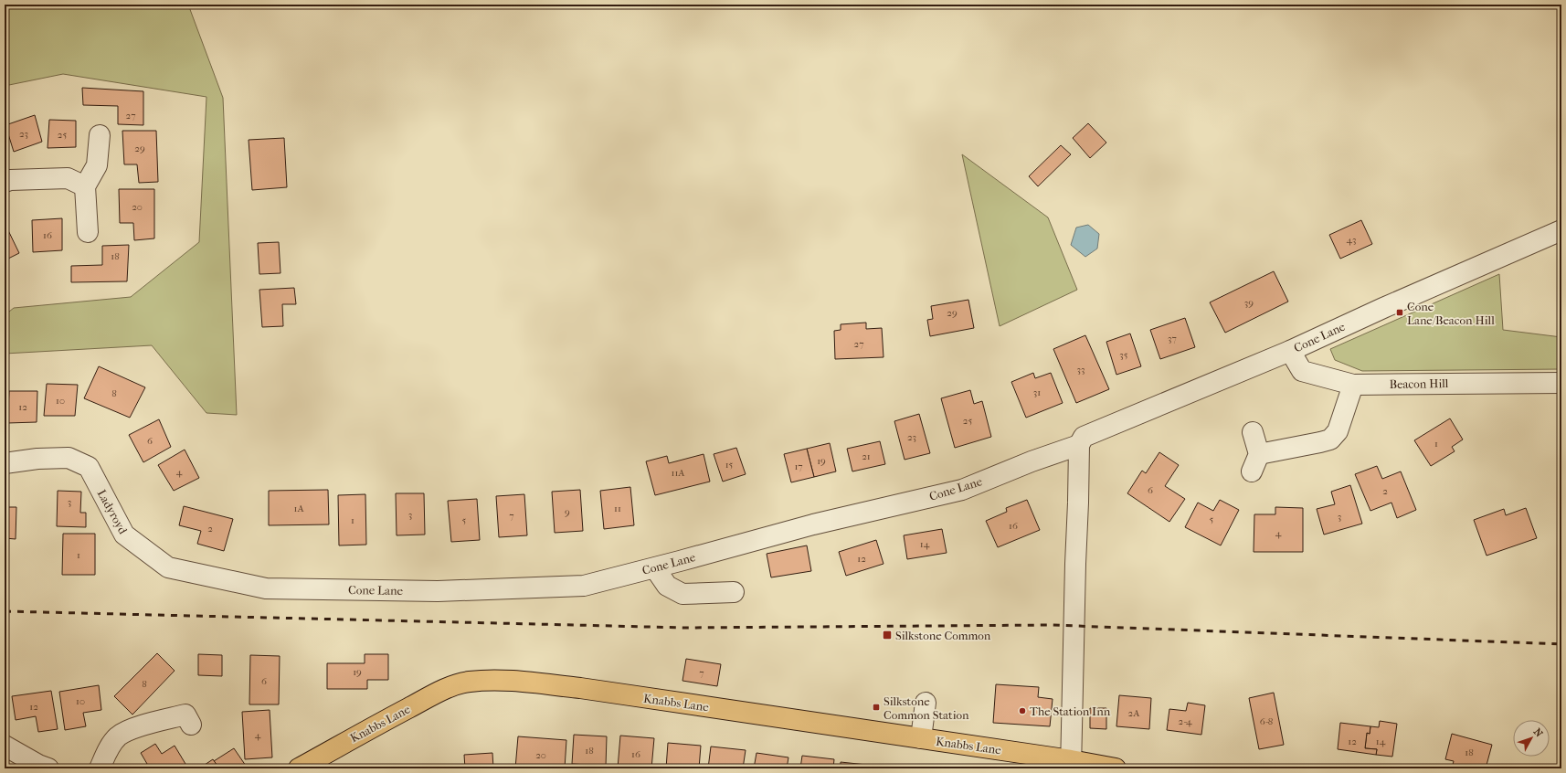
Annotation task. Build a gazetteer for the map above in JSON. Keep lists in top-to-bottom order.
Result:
{
  "streets": {
    "main road": ["Knabbs Lane"],
    "street": ["Cone Lane", "Beacon Hill", "Ladyroyd"]
  },
  "crossings": [
    ["Cone Lane", "Beacon Hill"],
    ["Cone Lane", "Ladyroyd"]
  ],
  "places": {
    "transit": ["Cone Lane/Beacon Hill", "Silkstone Common", "Silkstone Common Station"],
    "other": ["The Station Inn"]
  },
  "house_numbers": [
    "27",
    "23",
    "25",
    "29",
    "20",
    "16",
    "43",
    "18",
    "39",
    "29",
    "37",
    "27",
    "35",
    "33",
    "31",
    "8",
    "10",
    "12",
    "25",
    "23",
    "6",
    "1",
    "21",
    "19",
    "15",
    "17",
    "4",
    "11A",
    "6",
    "2",
    "3",
    "1A",
    "11",
    "9",
    "3",
    "7",
    "3",
    "5",
    "1",
    "5",
    "16",
    "2",
    "4",
    "14",
    "1",
    "12",
    "19",
    "7",
    "6",
    "8",
    "10",
    "12",
    "2A",
    "2-4",
    "6-8",
    "4",
    "12",
    "14",
    "18",
    "18",
    "16",
    "20"
  ],
  "north": "top right"
}
